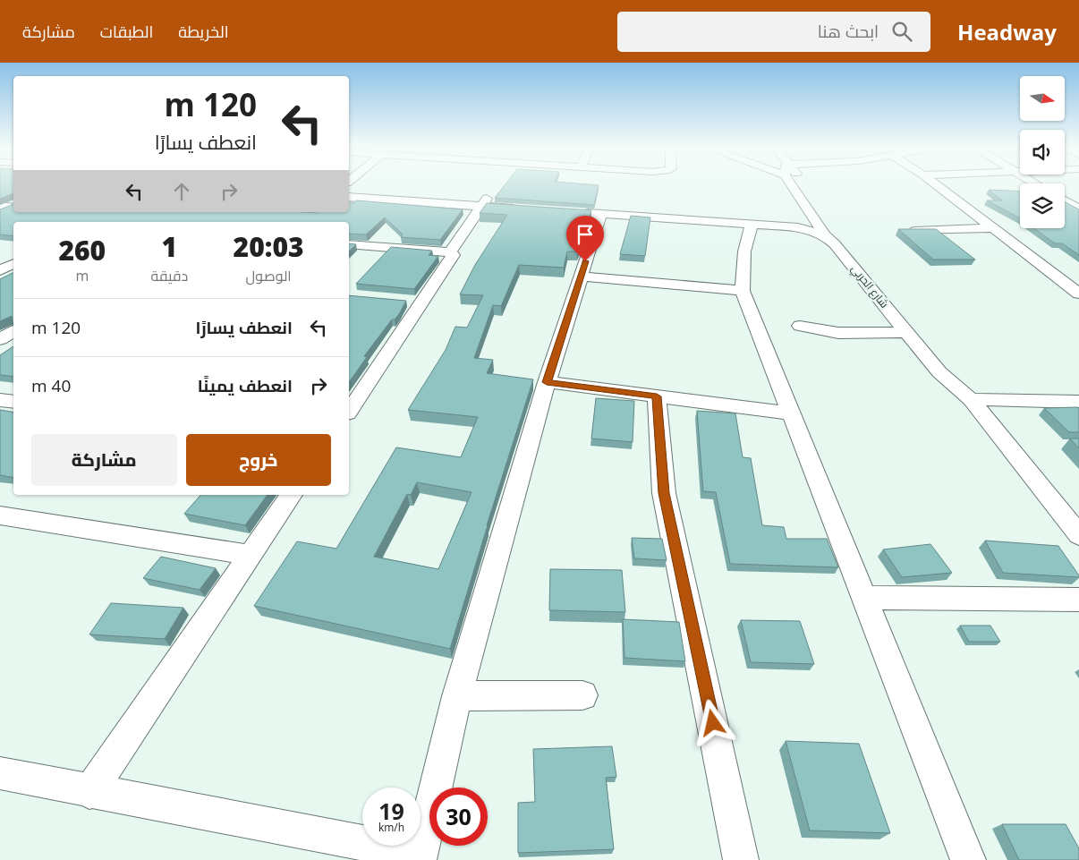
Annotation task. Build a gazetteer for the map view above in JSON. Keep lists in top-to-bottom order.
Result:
{
  "streets": {
    "street": ["شارع الحربي"]
  },
  "north": "right",
  "page": {
    "header": "Headway",
    "search": "ابحث هنا",
    "nav": ["الخريطة", "الطبقات", "مشاركة"],
    "turn": ["120 m", "انعطف يسارًا"],
    "eta": [
      "20:03",
      "الوصول",
      "1",
      "دقيقة",
      "260",
      "m"
    ],
    "list": [
      {
        "name": "انعطف يسارًا",
        "value": "120 m"
      },
      {
        "name": "انعطف يمينًا",
        "value": "40 m"
      }
    ],
    "buttons": ["خروج", "مشاركة"],
    "speed": "19 km/h",
    "limit": "30"
  }
}
